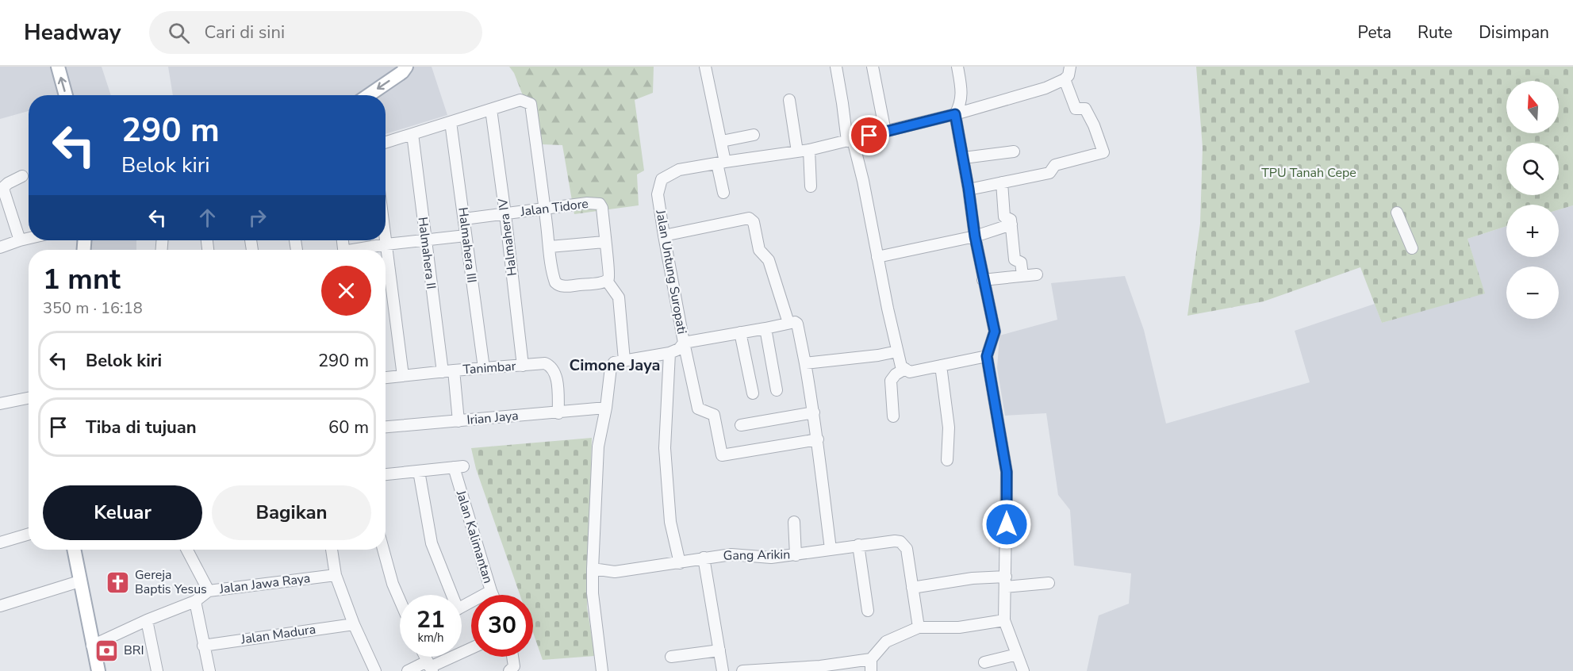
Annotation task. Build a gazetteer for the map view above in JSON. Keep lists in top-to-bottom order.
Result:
{
  "streets": {
    "street": [
      "Jalan Tidore",
      "Halmahera IV",
      "Halmahera III",
      "Halmahera II",
      "Jalan Untung Suropati",
      "Tanimbar",
      "Irian Jaya",
      "Jalan Kalimantan",
      "Gang Arikin",
      "Jalan Jawa Raya",
      "Jalan Madura"
    ]
  },
  "crossings": [
    ["Jalan Tidore", "Halmahera IV"],
    ["Jalan Tidore", "Halmahera III"],
    ["Halmahera IV", "Tanimbar"],
    ["Halmahera III", "Tanimbar"],
    ["Halmahera II", "Tanimbar"],
    ["Halmahera II", "Irian Jaya"],
    ["Tanimbar", "Irian Jaya"]
  ],
  "districts": ["Cimone Jaya"],
  "parks": ["TPU Tanah Cepe"],
  "places": {
    "church": ["Gereja Baptis Yesus"],
    "bank": ["BRI"]
  },
  "north": "top",
  "page": {
    "header": "Headway",
    "search": "Cari di sini",
    "nav": ["Peta", "Rute", "Disimpan"],
    "map_buttons": ["+", "−"],
    "turn": ["290 m", "Belok kiri"],
    "heading": ["1 mnt", "350 m · 16:18"],
    "list": [
      {
        "name": "Belok kiri",
        "value": "290 m"
      },
      {
        "name": "Tiba di tujuan",
        "value": "60 m"
      }
    ],
    "buttons": ["Keluar", "Bagikan"],
    "speed": "21 km/h",
    "limit": "30"
  }
}
